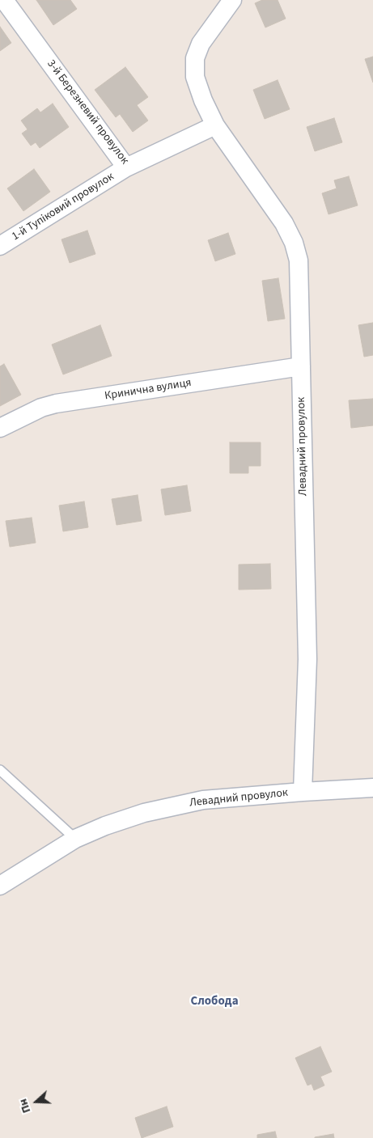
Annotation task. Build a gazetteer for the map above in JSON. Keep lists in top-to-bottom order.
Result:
{
  "streets": {
    "street": [
      "3-й Березневий провулок",
      "1-й Тупіковий провулок",
      "Кринична вулиця",
      "Левадний провулок"
    ]
  },
  "crossings": [
    ["3-й Березневий провулок", "1-й Тупіковий провулок"],
    ["3-й Березневий провулок", "Левадний провулок"],
    ["Кринична вулиця", "Левадний провулок"]
  ],
  "districts": ["Слобода"],
  "north": "left"
}
